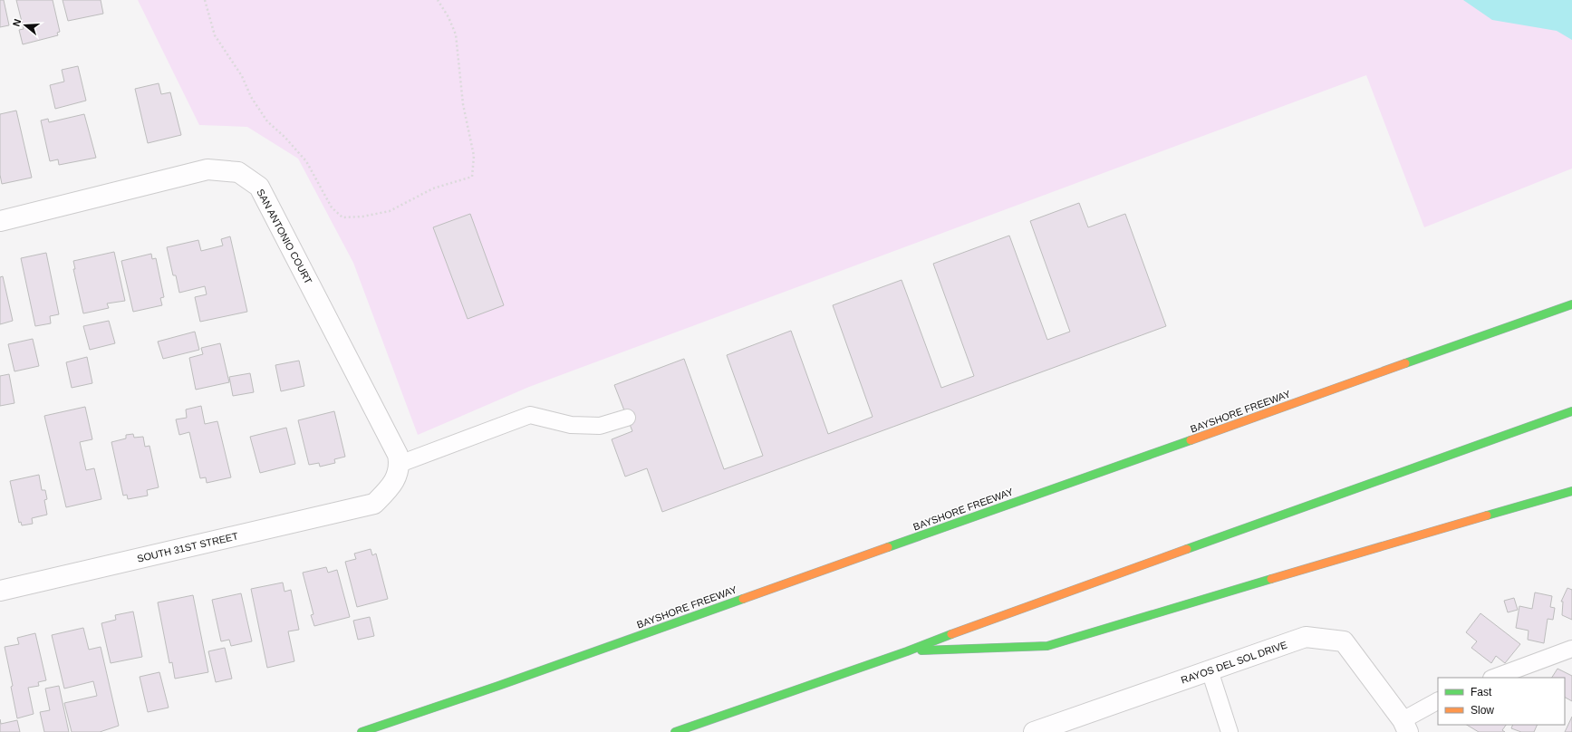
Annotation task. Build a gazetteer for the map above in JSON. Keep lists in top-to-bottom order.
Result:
{
  "streets": {
    "highway": ["BAYSHORE FREEWAY"],
    "street": ["SAN ANTONIO COURT", "SOUTH 31ST STREET", "RAYOS DEL SOL DRIVE"]
  },
  "crossings": [
    ["SAN ANTONIO COURT", "SOUTH 31ST STREET"]
  ],
  "legend": ["Fast", "Slow"],
  "north": "left"
}
